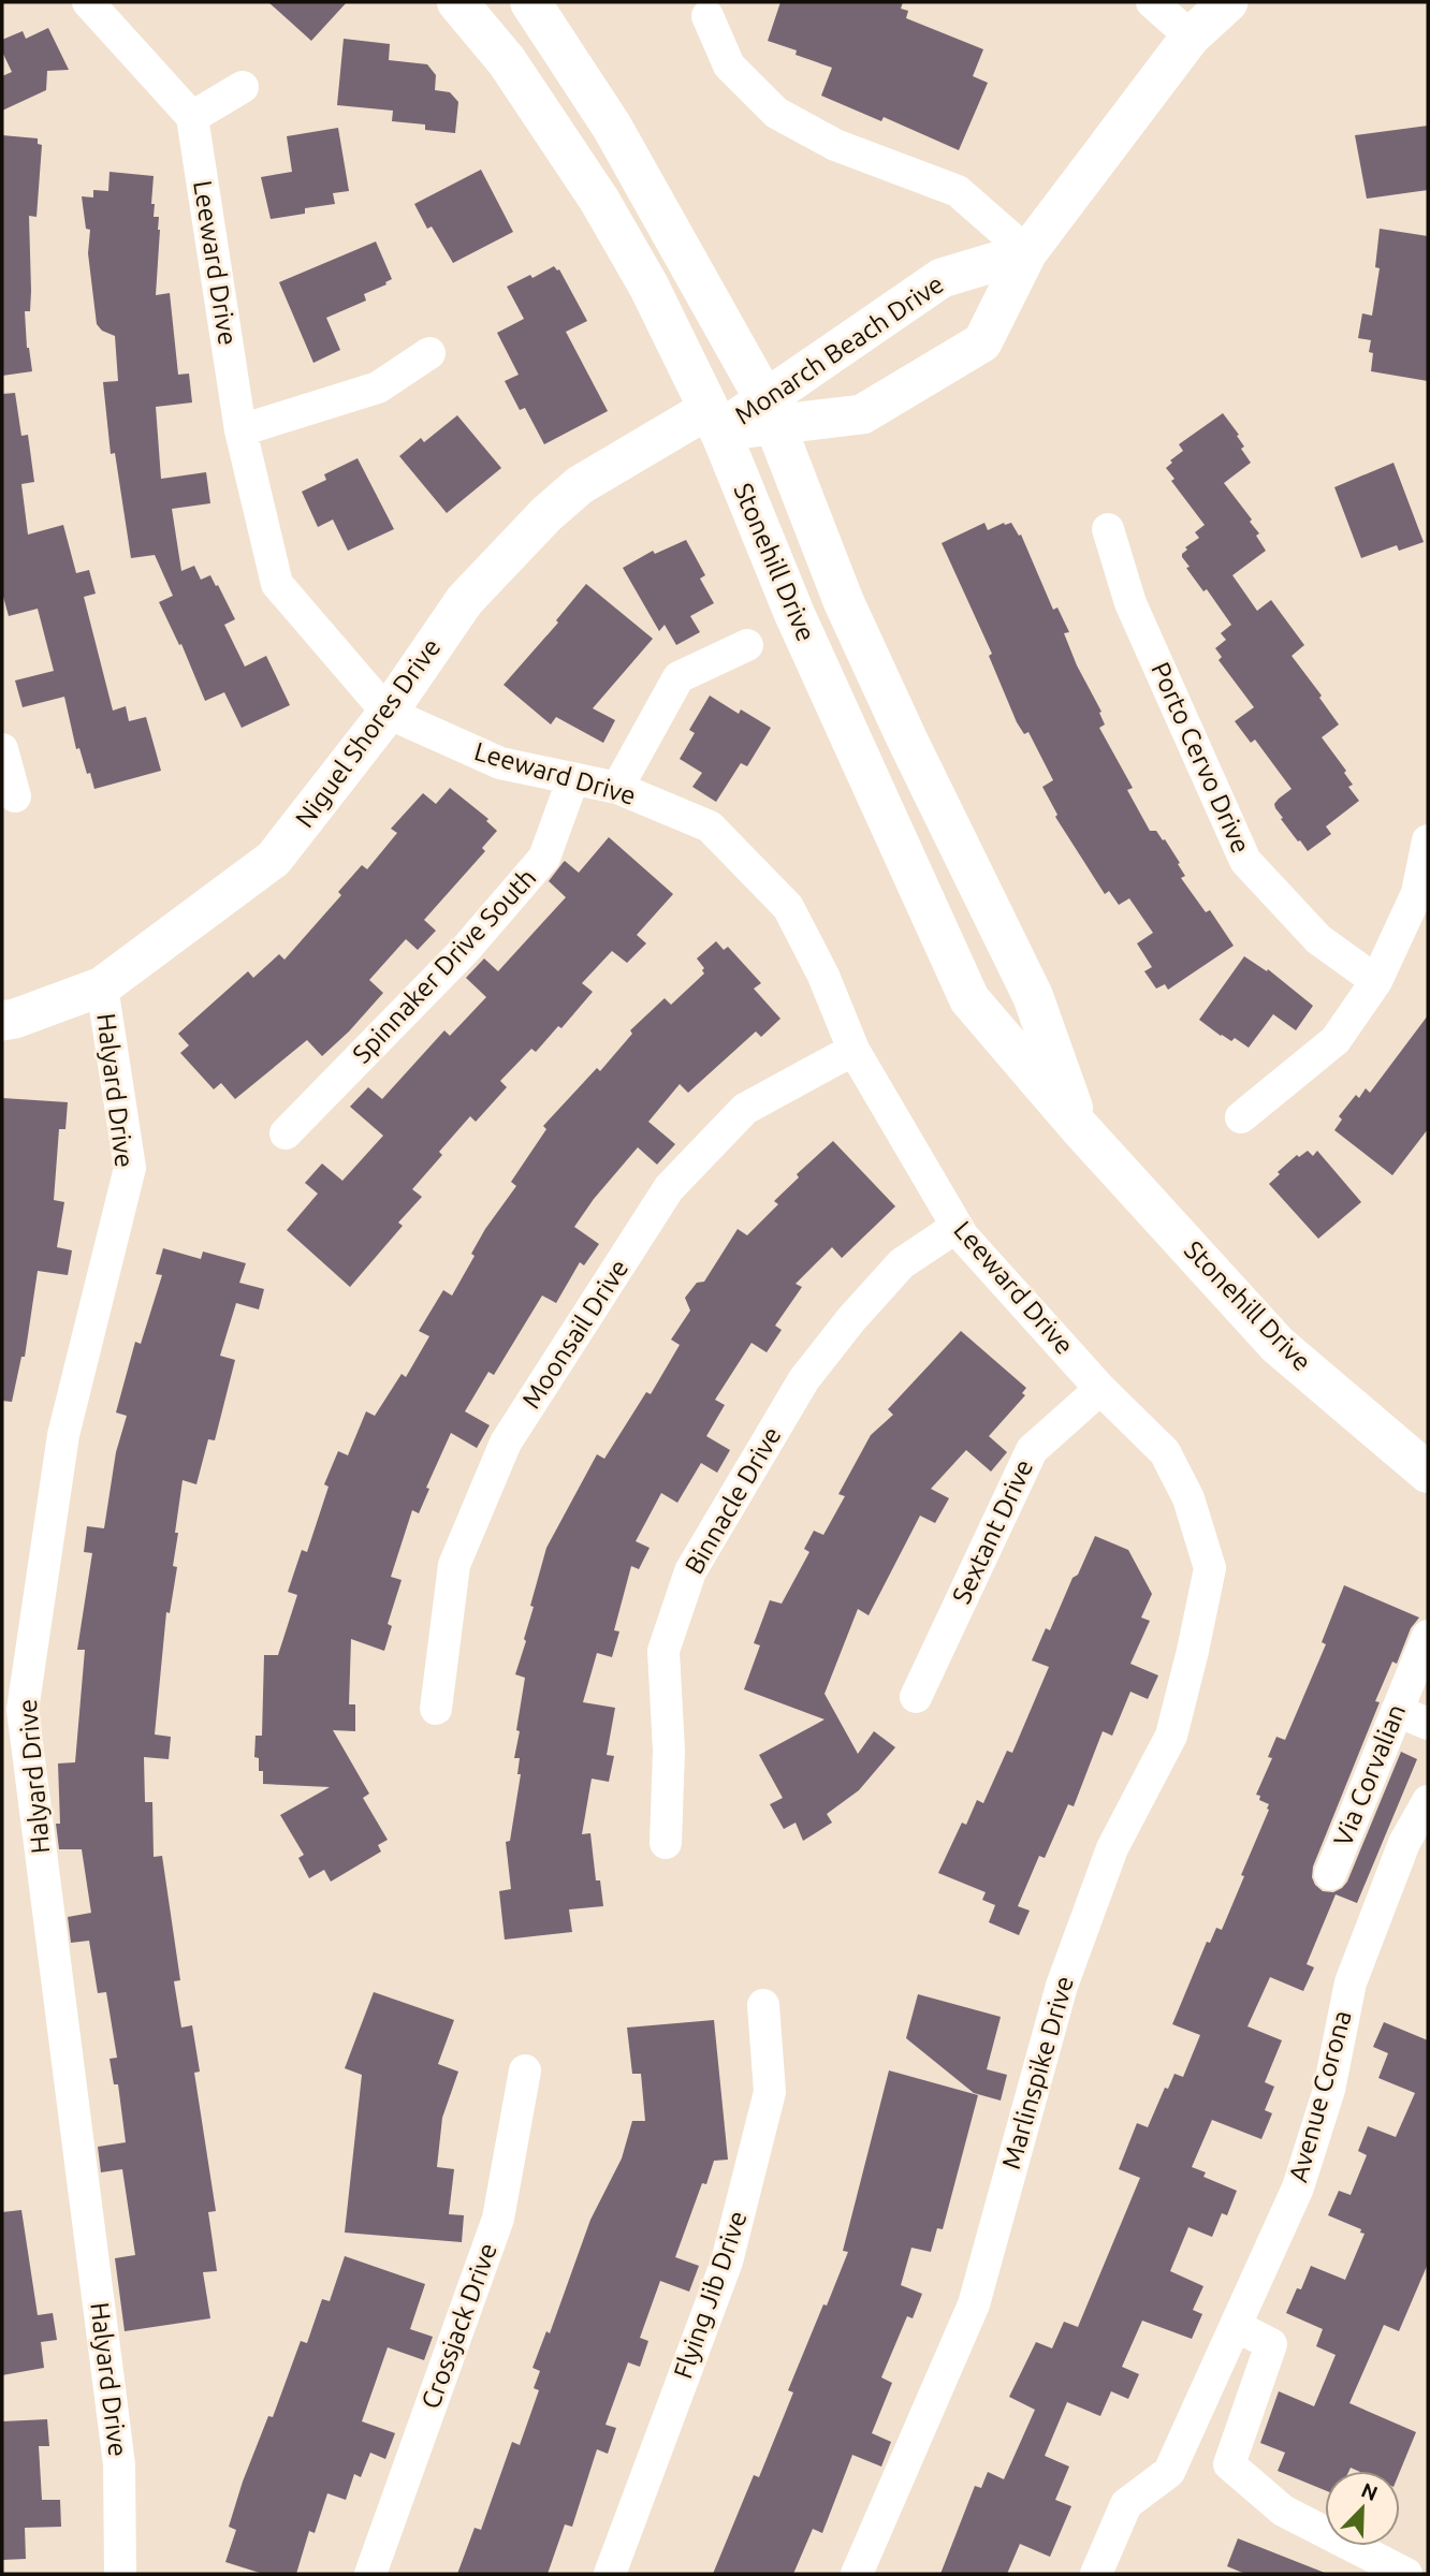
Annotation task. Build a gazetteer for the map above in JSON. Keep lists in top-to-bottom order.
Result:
{
  "streets": {
    "main road": ["Stonehill Drive"],
    "street": [
      "Leeward Drive",
      "Monarch Beach Drive",
      "Niguel Shores Drive",
      "Porto Cervo Drive",
      "Spinnaker Drive South",
      "Halyard Drive",
      "Moonsail Drive",
      "Binnacle Drive",
      "Sextant Drive",
      "Via Corvalian",
      "Marlinspike Drive",
      "Avenue Corona",
      "Flying Jib Drive",
      "Crossjack Drive"
    ]
  },
  "crossings": [
    ["Leeward Drive", "Niguel Shores Drive"],
    ["Leeward Drive", "Spinnaker Drive South"],
    ["Leeward Drive", "Moonsail Drive"],
    ["Leeward Drive", "Binnacle Drive"],
    ["Leeward Drive", "Sextant Drive"],
    ["Leeward Drive", "Marlinspike Drive"],
    ["Monarch Beach Drive", "Stonehill Drive"],
    ["Monarch Beach Drive", "Niguel Shores Drive"],
    ["Niguel Shores Drive", "Halyard Drive"]
  ],
  "north": "top right"
}
